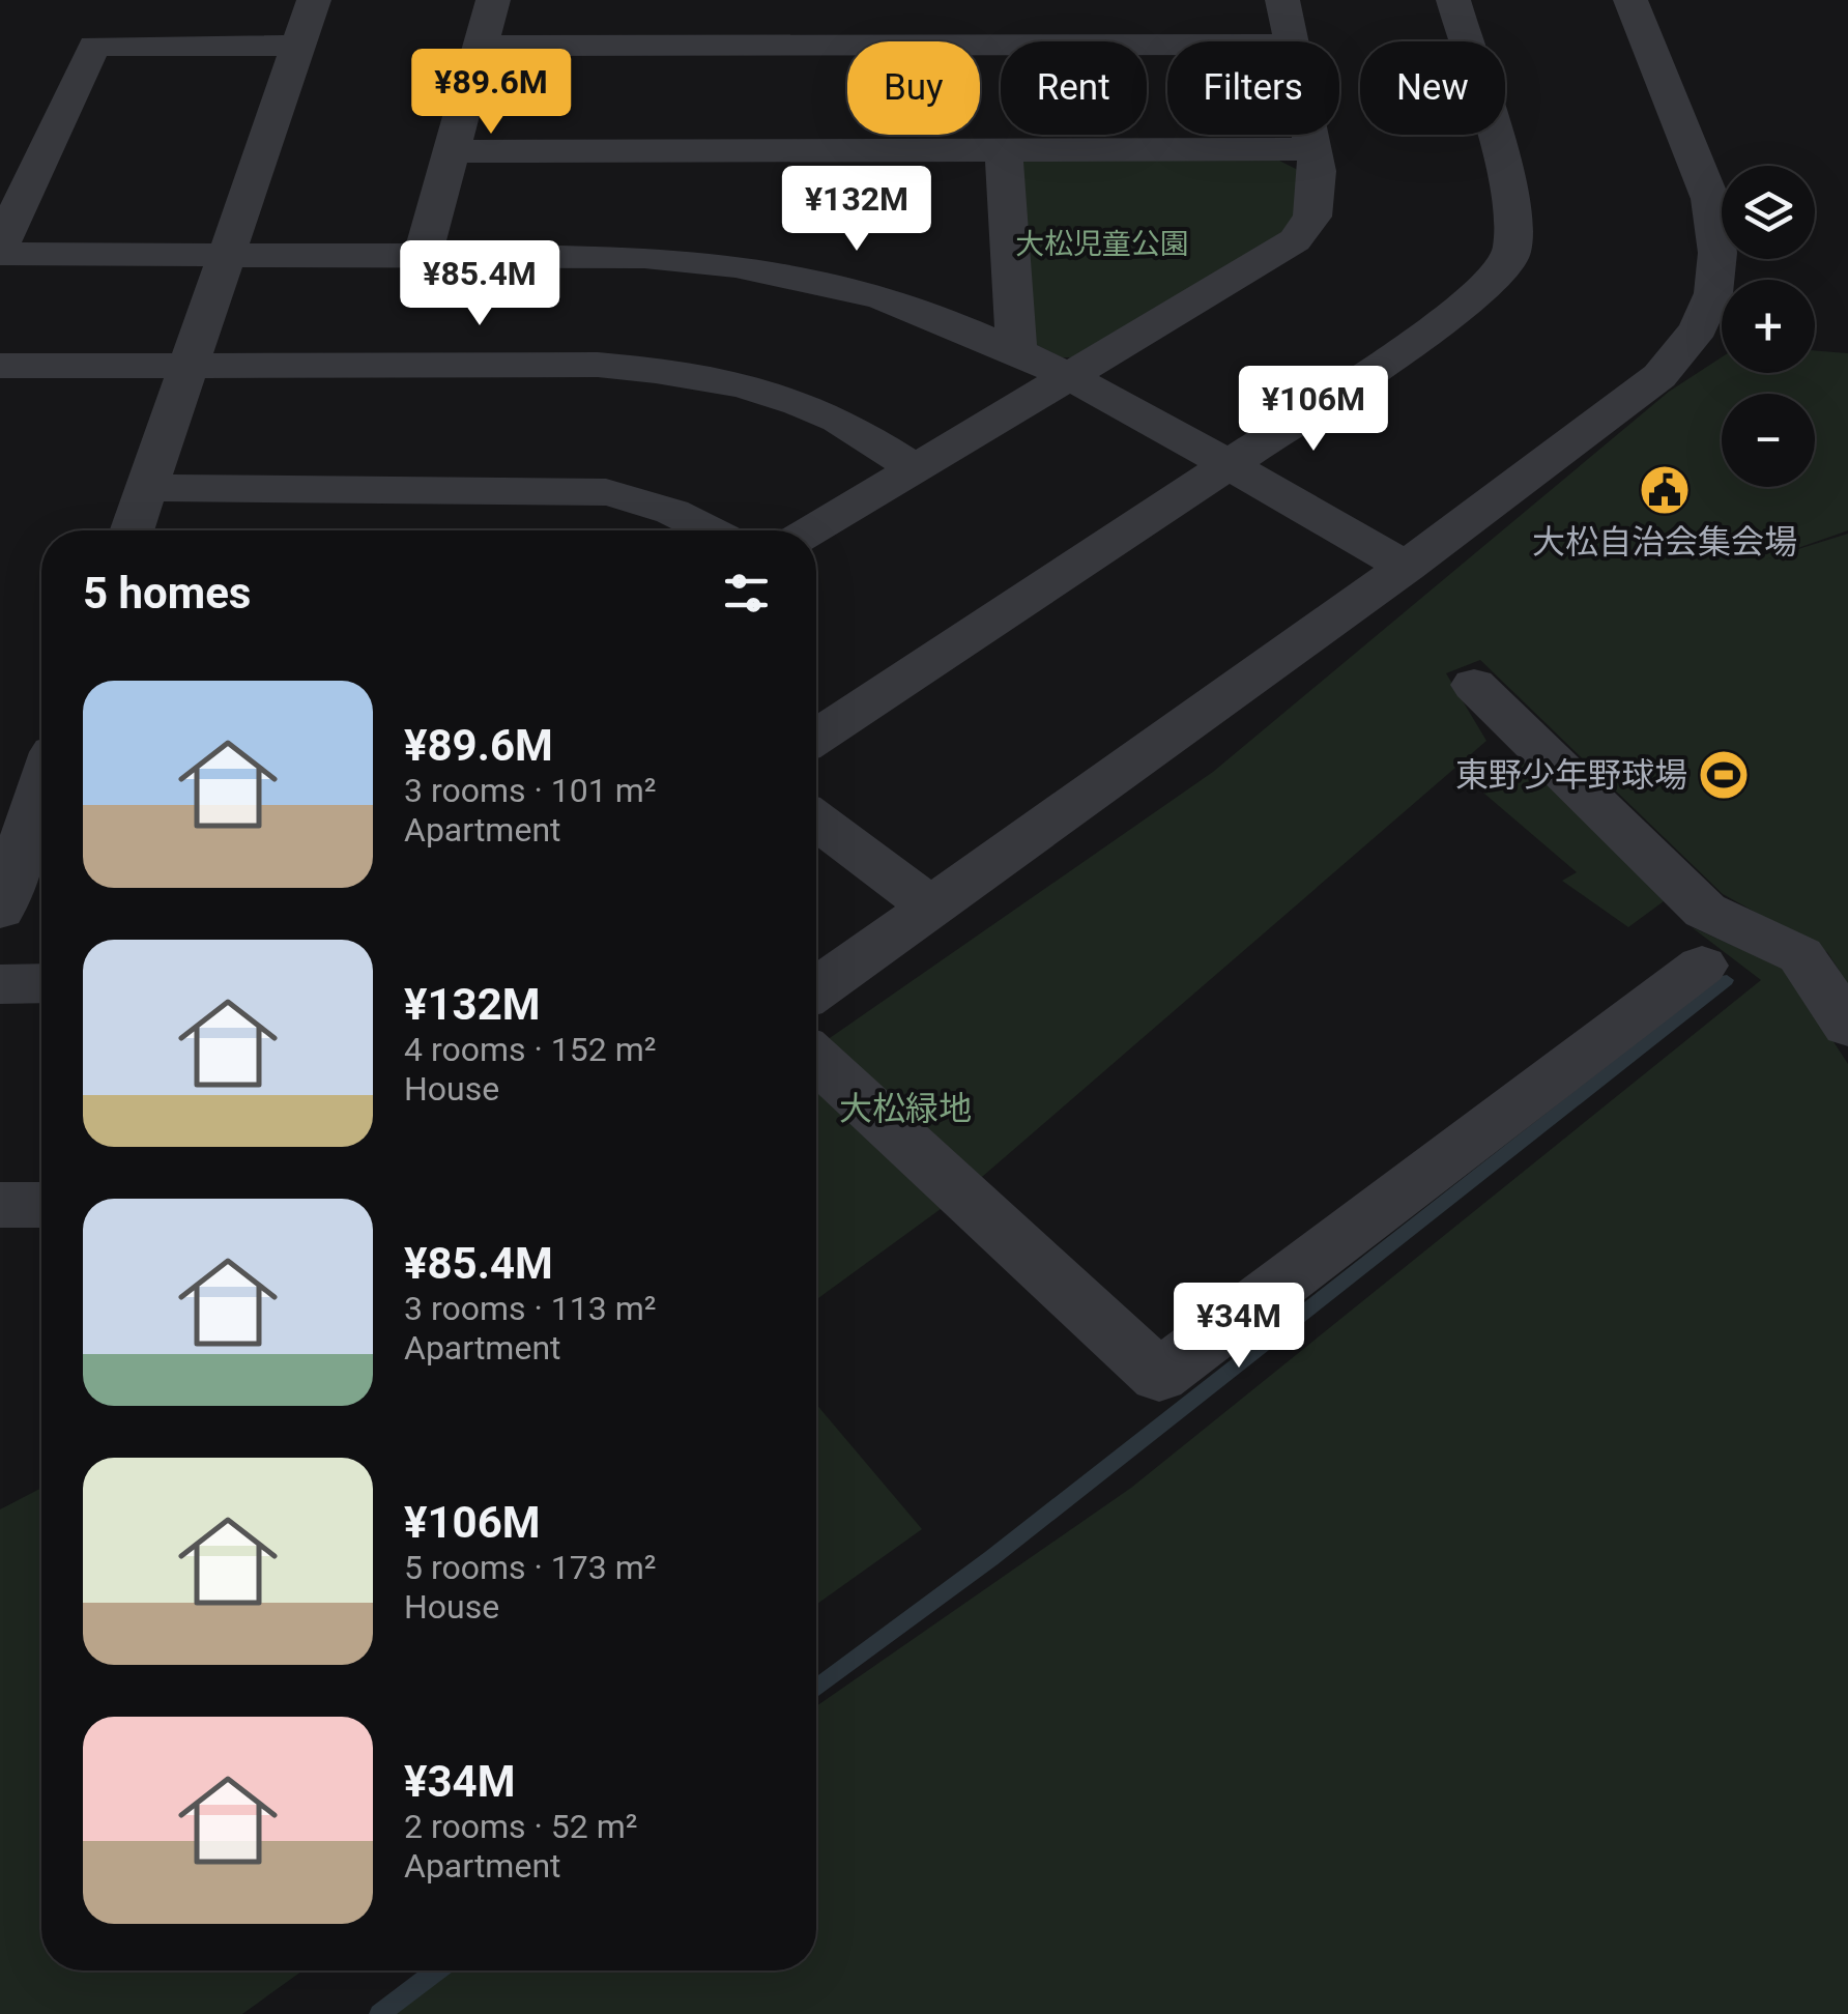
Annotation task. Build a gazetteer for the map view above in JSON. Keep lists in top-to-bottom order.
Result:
{
  "parks": ["大松児童公園", "大松緑地"],
  "places": {
    "public building": ["大松自治会集会場"],
    "sports": ["東野少年野球場"]
  },
  "page": {
    "chip": [
      "Buy",
      "Rent",
      "Filters",
      "New"
    ],
    "price": [
      "¥89.6M",
      "¥132M",
      "¥85.4M",
      "¥106M",
      "¥34M"
    ],
    "map_buttons": ["+", "−"],
    "heading": "5 homes",
    "list": [
      {
        "name": "¥89.6M",
        "note": "3 rooms · 101 m² · Apartment"
      },
      {
        "name": "¥132M",
        "note": "4 rooms · 152 m² · House"
      },
      {
        "name": "¥85.4M",
        "note": "3 rooms · 113 m² · Apartment"
      },
      {
        "name": "¥106M",
        "note": "5 rooms · 173 m² · House"
      },
      {
        "name": "¥34M",
        "note": "2 rooms · 52 m² · Apartment"
      }
    ]
  }
}
